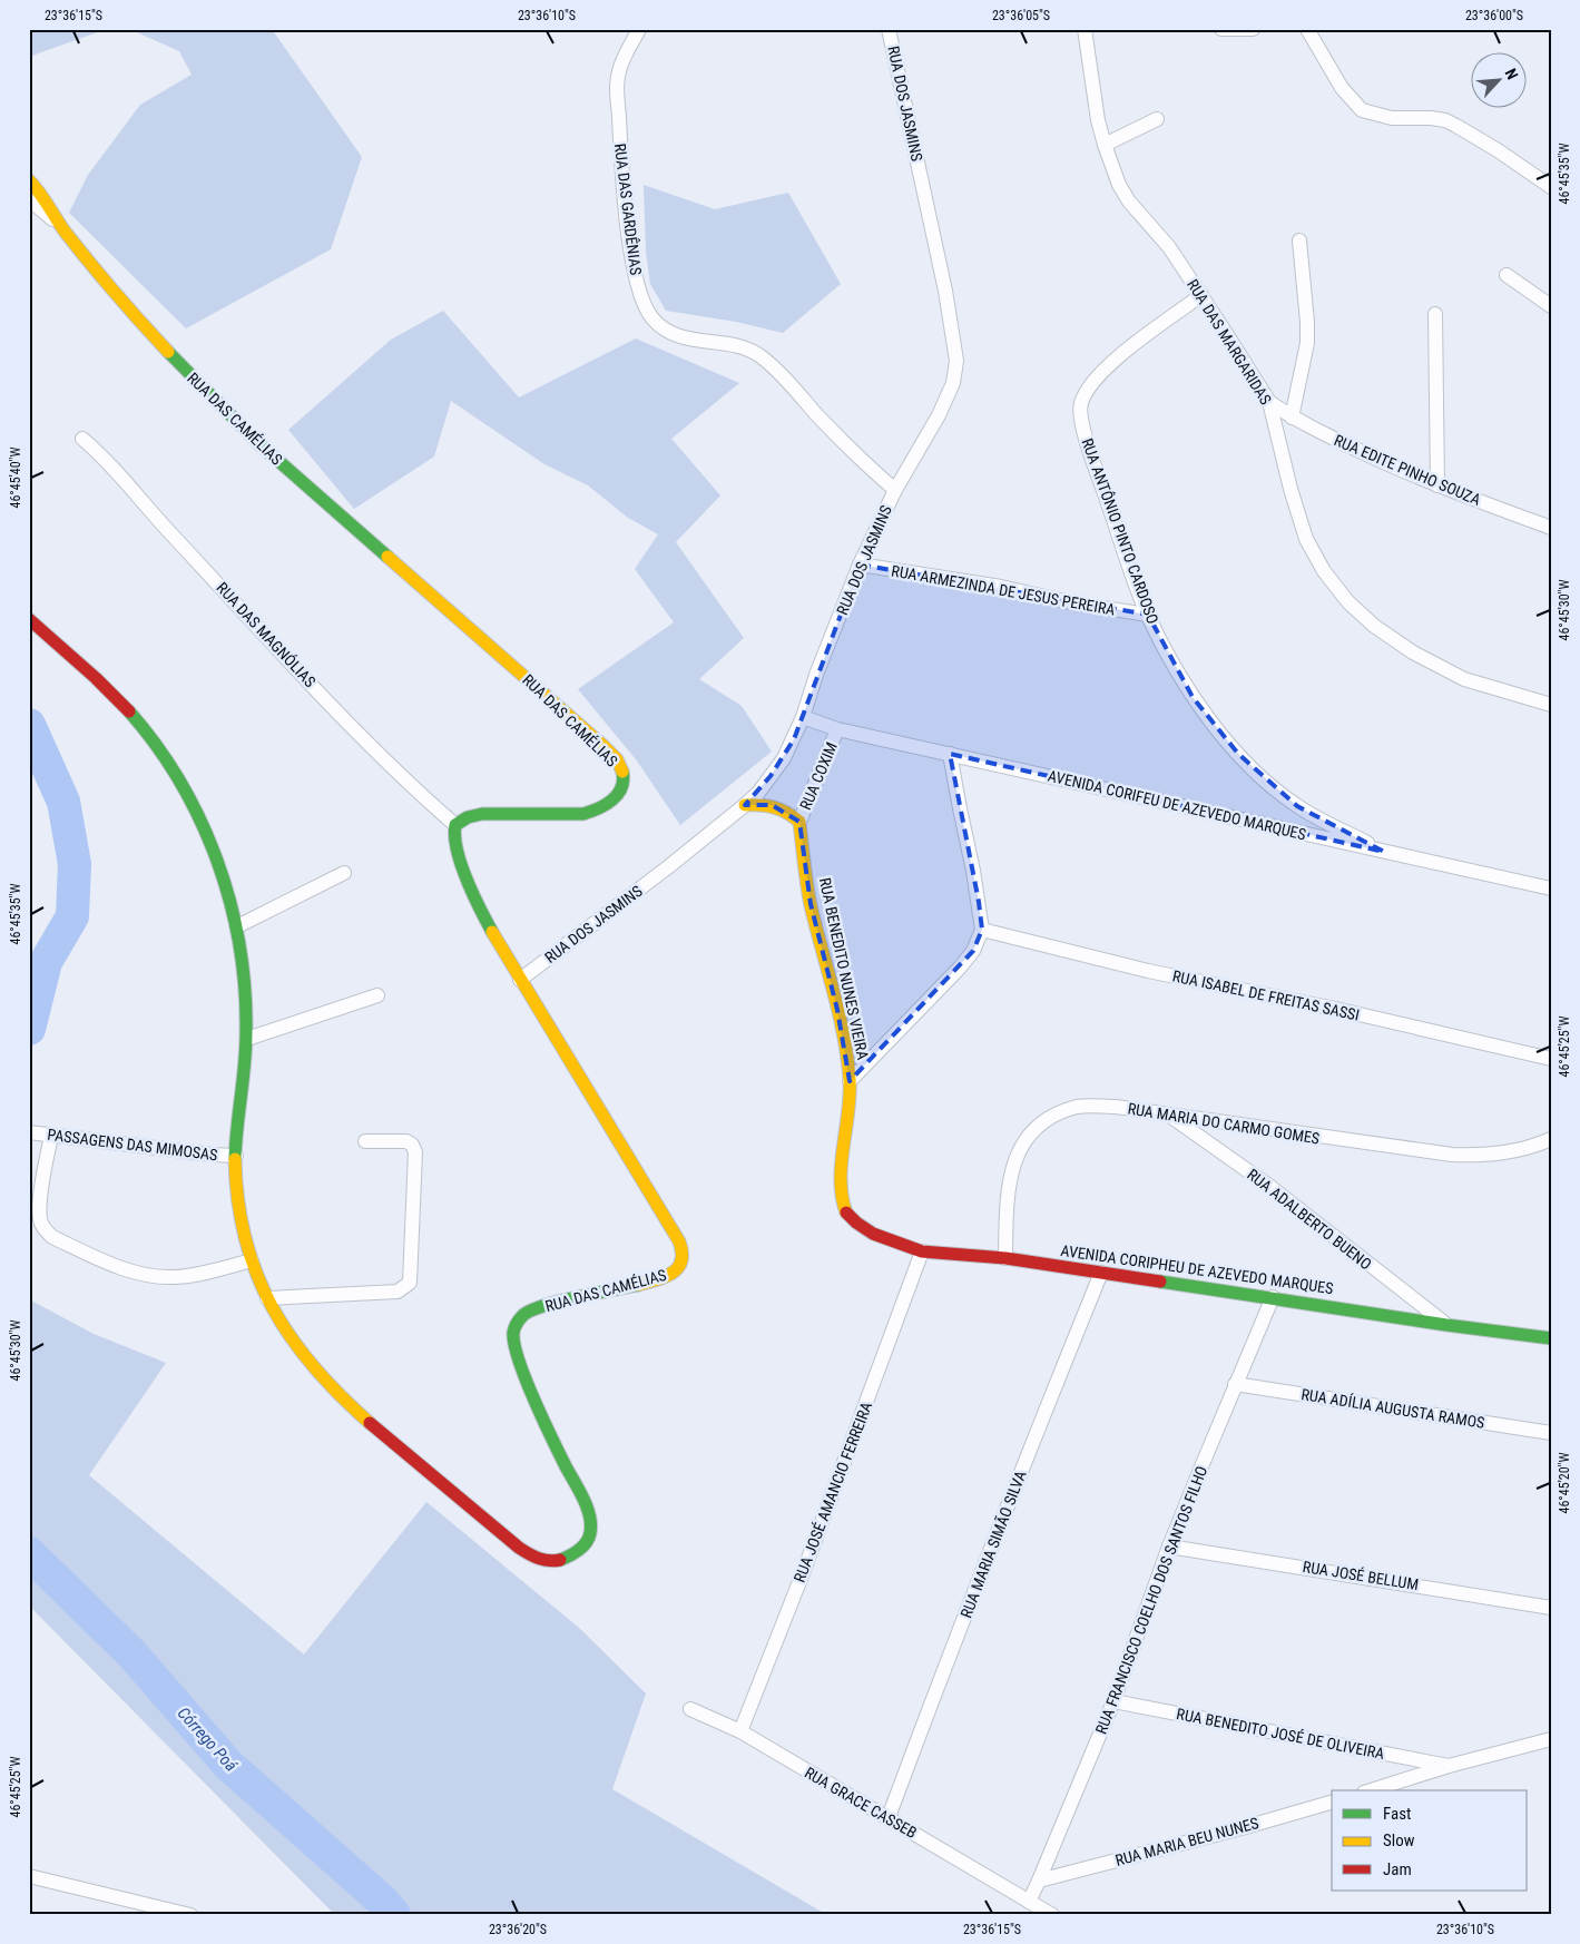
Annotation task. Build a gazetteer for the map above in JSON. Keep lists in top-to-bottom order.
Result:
{
  "streets": {
    "street": [
      "RUA DOS JASMINS",
      "RUA DAS GARDÊNIAS",
      "RUA DAS MARGARIDAS",
      "RUA DAS CAMÉLIAS",
      "RUA EDITE PINHO SOUZA",
      "RUA ANTÔNIO PINTO CARDOSO",
      "RUA ARMEZINDA DE JESUS PEREIRA",
      "RUA DAS MAGNÓLIAS",
      "RUA COXIM",
      "AVENIDA CORIFEU DE AZEVEDO MARQUES",
      "RUA BENEDITO NUNES VIEIRA",
      "RUA ISABEL DE FREITAS SASSI",
      "RUA MARIA DO CARMO GOMES",
      "PASSAGENS DAS MIMOSAS",
      "RUA ADALBERTO BUENO",
      "AVENIDA CORIPHEU DE AZEVEDO MARQUES",
      "RUA ADÍLIA AUGUSTA RAMOS",
      "RUA JOSÉ AMANCIO FERREIRA",
      "RUA MARIA SIMÃO SILVA",
      "RUA JOSÉ BELLUM",
      "RUA FRANCISCO COELHO DOS SANTOS FILHO",
      "RUA BENEDITO JOSÉ DE OLIVEIRA",
      "RUA GRACE CASSEB",
      "RUA MARIA BEU NUNES"
    ]
  },
  "crossings": [
    ["RUA DOS JASMINS", "RUA DAS GARDÊNIAS"],
    ["RUA DOS JASMINS", "RUA DAS CAMÉLIAS"],
    ["RUA DOS JASMINS", "RUA ARMEZINDA DE JESUS PEREIRA"],
    ["RUA DOS JASMINS", "AVENIDA CORIFEU DE AZEVEDO MARQUES"],
    ["RUA DAS MARGARIDAS", "RUA EDITE PINHO SOUZA"],
    ["RUA DAS MARGARIDAS", "RUA ANTÔNIO PINTO CARDOSO"],
    ["RUA DAS CAMÉLIAS", "RUA DAS MAGNÓLIAS"],
    ["RUA DAS CAMÉLIAS", "PASSAGENS DAS MIMOSAS"],
    ["RUA ANTÔNIO PINTO CARDOSO", "RUA ARMEZINDA DE JESUS PEREIRA"],
    ["RUA ANTÔNIO PINTO CARDOSO", "AVENIDA CORIFEU DE AZEVEDO MARQUES"],
    ["RUA COXIM", "AVENIDA CORIFEU DE AZEVEDO MARQUES"],
    ["RUA COXIM", "RUA BENEDITO NUNES VIEIRA"],
    ["RUA BENEDITO NUNES VIEIRA", "AVENIDA CORIPHEU DE AZEVEDO MARQUES"],
    ["RUA MARIA DO CARMO GOMES", "RUA ADALBERTO BUENO"],
    ["RUA MARIA DO CARMO GOMES", "AVENIDA CORIPHEU DE AZEVEDO MARQUES"],
    ["RUA ADALBERTO BUENO", "AVENIDA CORIPHEU DE AZEVEDO MARQUES"],
    ["AVENIDA CORIPHEU DE AZEVEDO MARQUES", "RUA JOSÉ AMANCIO FERREIRA"],
    ["AVENIDA CORIPHEU DE AZEVEDO MARQUES", "RUA MARIA SIMÃO SILVA"],
    ["AVENIDA CORIPHEU DE AZEVEDO MARQUES", "RUA FRANCISCO COELHO DOS SANTOS FILHO"],
    ["RUA ADÍLIA AUGUSTA RAMOS", "RUA FRANCISCO COELHO DOS SANTOS FILHO"],
    ["RUA JOSÉ AMANCIO FERREIRA", "RUA GRACE CASSEB"],
    ["RUA MARIA SIMÃO SILVA", "RUA GRACE CASSEB"],
    ["RUA JOSÉ BELLUM", "RUA FRANCISCO COELHO DOS SANTOS FILHO"],
    ["RUA FRANCISCO COELHO DOS SANTOS FILHO", "RUA BENEDITO JOSÉ DE OLIVEIRA"],
    ["RUA FRANCISCO COELHO DOS SANTOS FILHO", "RUA GRACE CASSEB"],
    ["RUA FRANCISCO COELHO DOS SANTOS FILHO", "RUA MARIA BEU NUNES"]
  ],
  "water": ["Córrego Poá"],
  "legend": ["Fast", "Slow", "Jam"],
  "north": "top right",
  "coordinates": [
    "23°36'15\"S",
    "23°36'10\"S",
    "23°36'05\"S",
    "23°36'00\"S",
    "46°45'35\"W",
    "46°45'40\"W",
    "46°45'30\"W",
    "46°45'25\"W",
    "46°45'20\"W",
    "23°36'20\"S"
  ]
}
